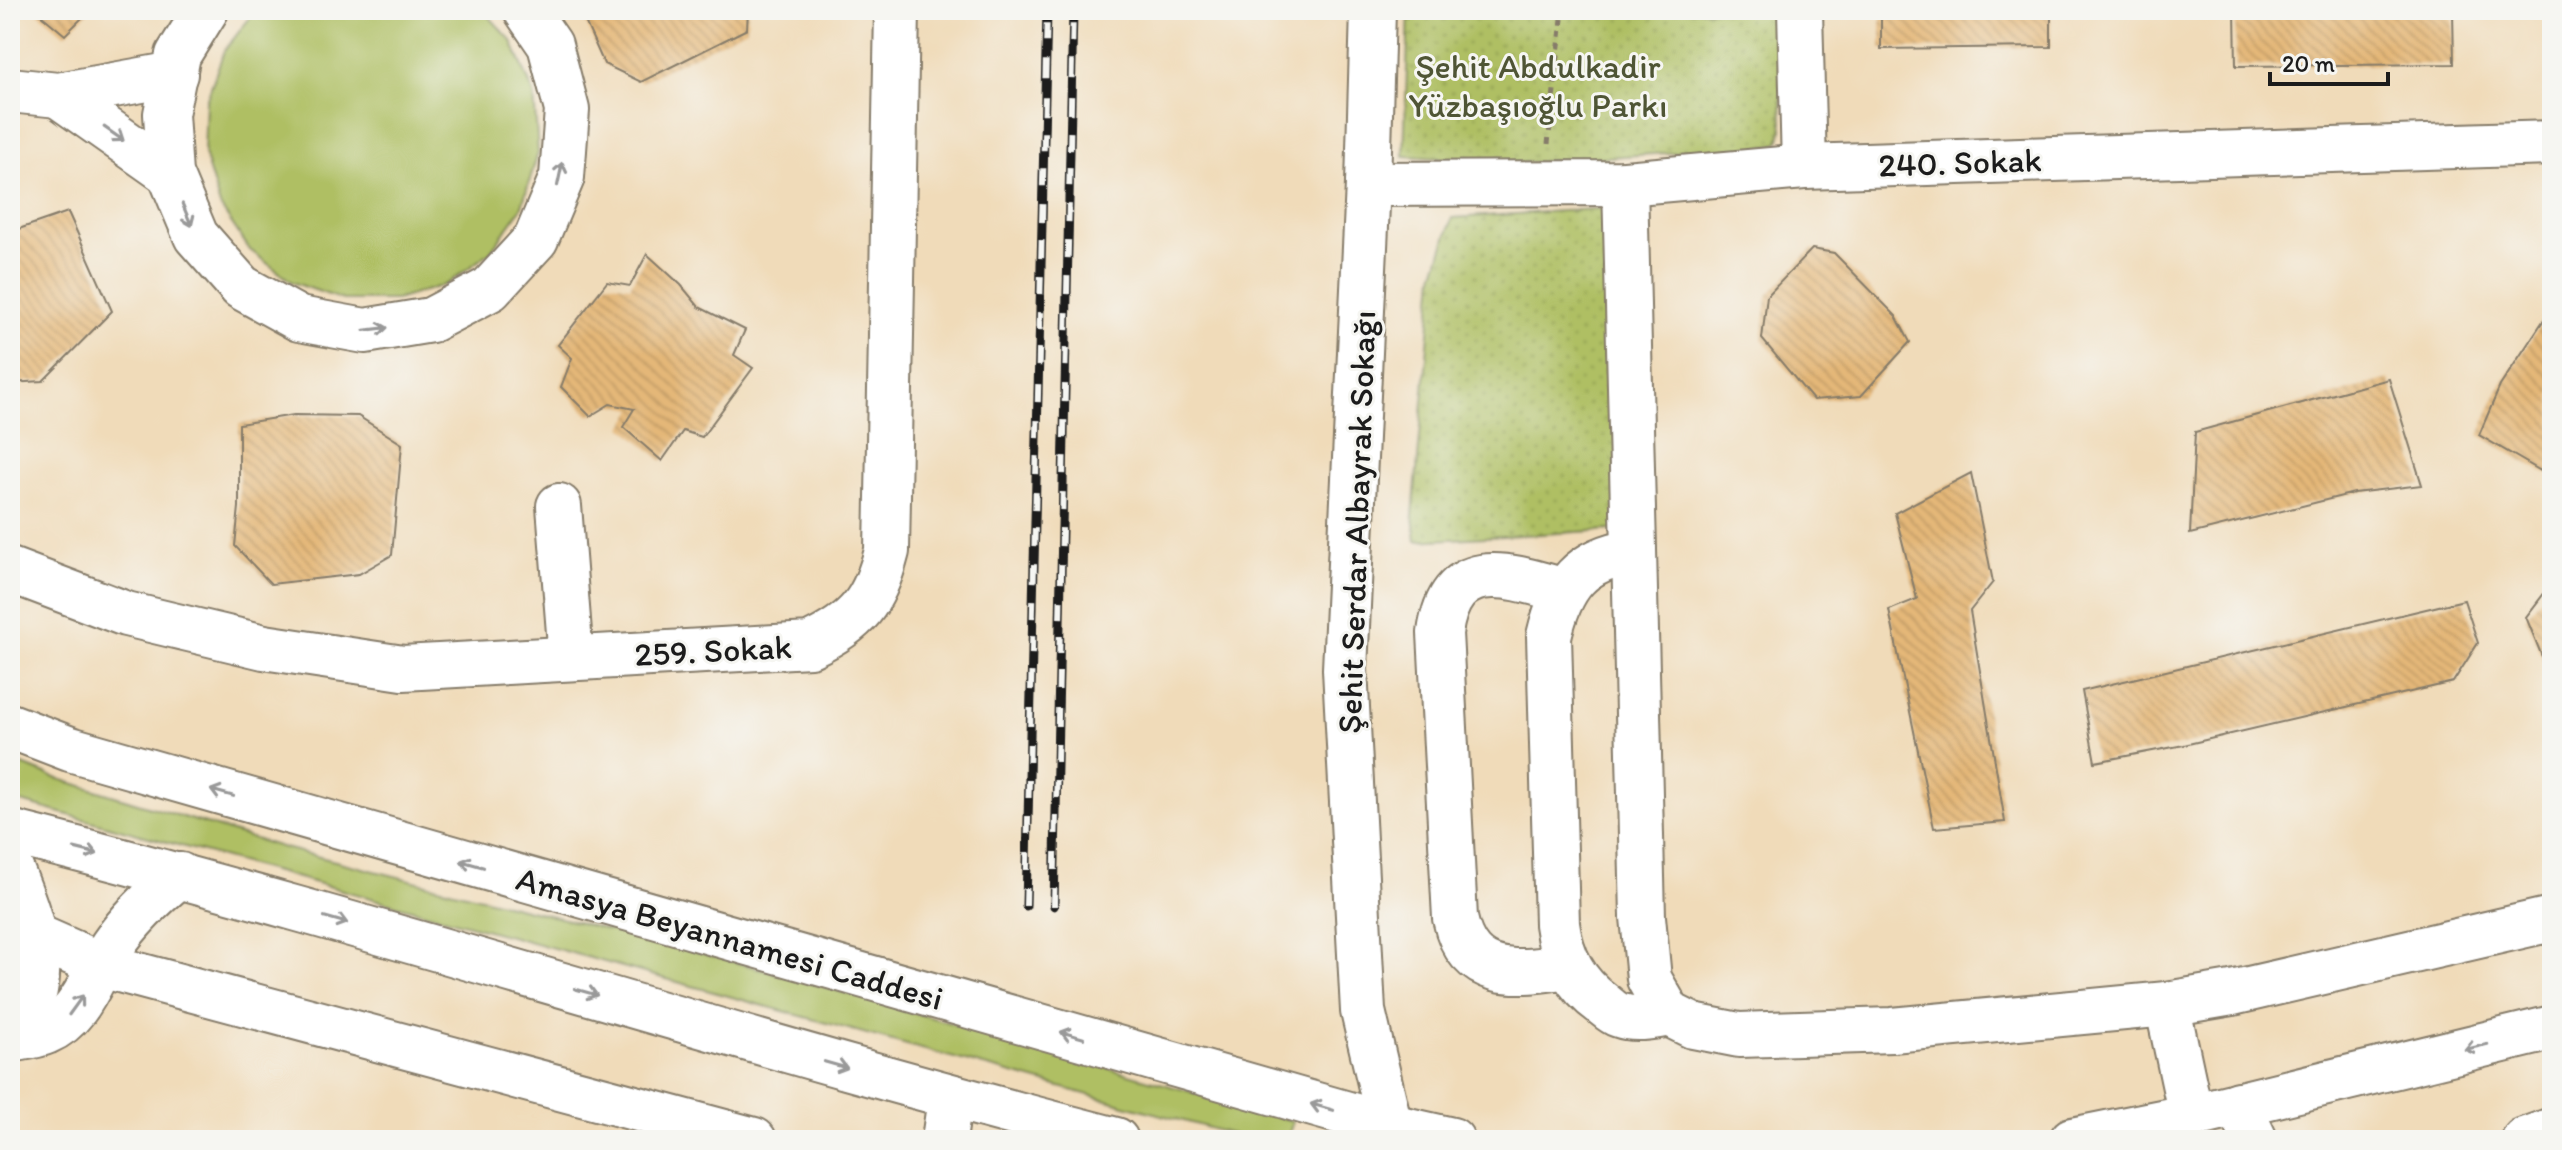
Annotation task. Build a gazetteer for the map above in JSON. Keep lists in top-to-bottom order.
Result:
{
  "streets": {
    "street": [
      "240. Sokak",
      "Şehit Serdar Albayrak Sokağı",
      "259. Sokak",
      "Amasya Beyannamesi Caddesi"
    ]
  },
  "crossings": [
    ["240. Sokak", "Şehit Serdar Albayrak Sokağı"],
    ["Şehit Serdar Albayrak Sokağı", "Amasya Beyannamesi Caddesi"]
  ],
  "parks": ["Şehit Abdulkadir Yüzbaşıoğlu Parkı"],
  "scale_bar": "20 m"
}
